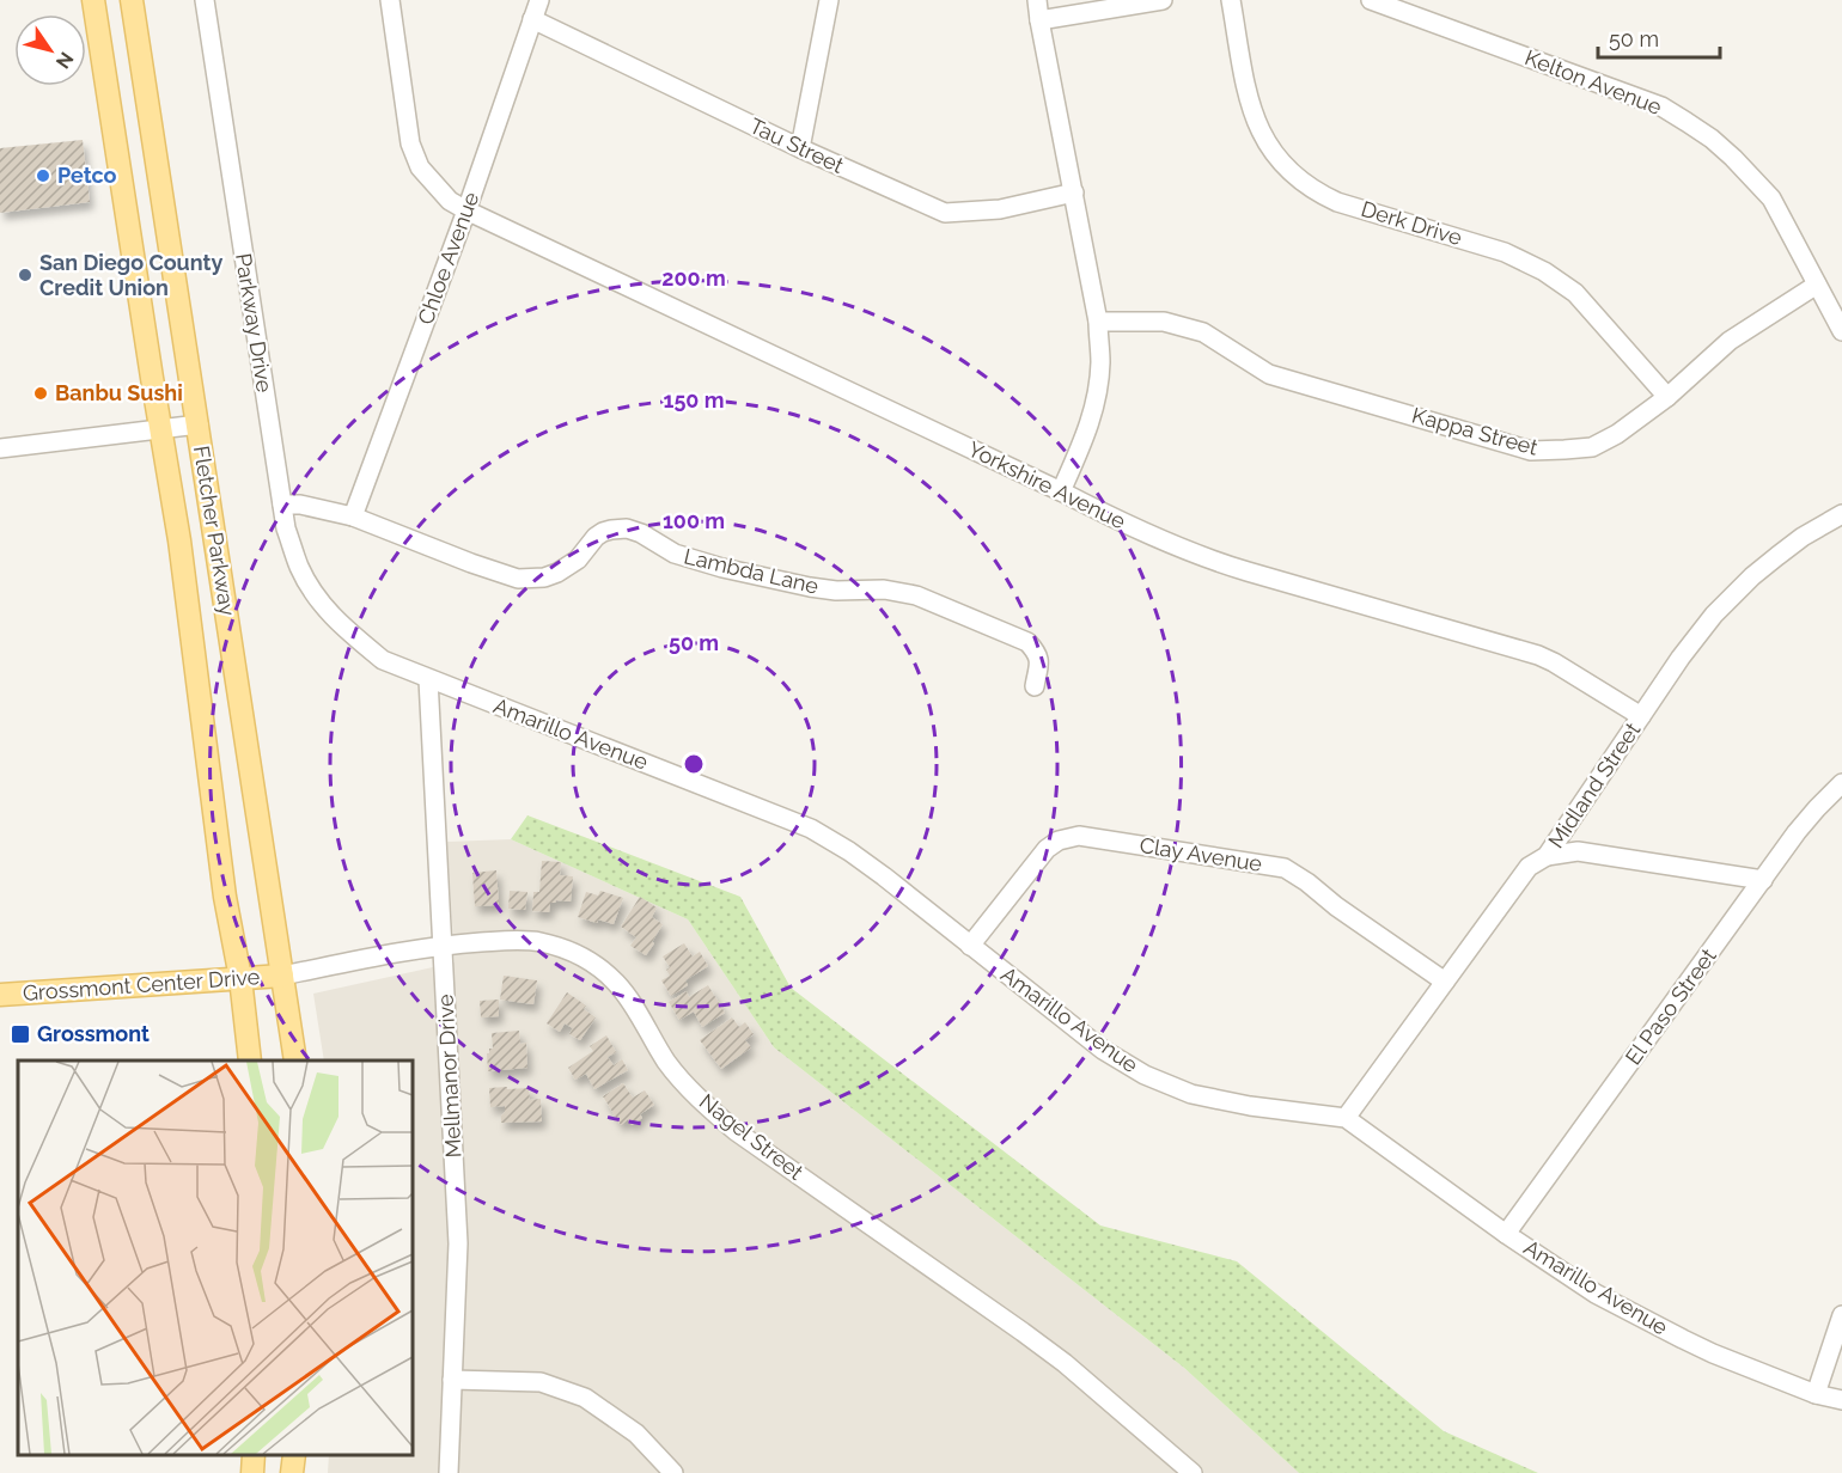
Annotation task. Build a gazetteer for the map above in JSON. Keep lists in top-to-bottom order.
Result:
{
  "streets": {
    "main road": ["Fletcher Parkway", "Grossmont Center Drive"],
    "street": [
      "Kelton Avenue",
      "Tau Street",
      "Derk Drive",
      "Chloe Avenue",
      "Parkway Drive",
      "Kappa Street",
      "Yorkshire Avenue",
      "Lambda Lane",
      "Amarillo Avenue",
      "Midland Street",
      "Clay Avenue",
      "El Paso Street",
      "Mellmanor Drive",
      "Nagel Street"
    ]
  },
  "crossings": [
    ["Kelton Avenue", "Kappa Street"],
    ["Tau Street", "Chloe Avenue"],
    ["Derk Drive", "Kappa Street"],
    ["Chloe Avenue", "Yorkshire Avenue"],
    ["Chloe Avenue", "Lambda Lane"],
    ["Parkway Drive", "Lambda Lane"],
    ["Parkway Drive", "Amarillo Avenue"],
    ["Yorkshire Avenue", "Midland Street"],
    ["Fletcher Parkway", "Grossmont Center Drive"],
    ["Fletcher Parkway", "Nagel Street"],
    ["Amarillo Avenue", "Midland Street"],
    ["Amarillo Avenue", "Clay Avenue"],
    ["Amarillo Avenue", "El Paso Street"],
    ["Amarillo Avenue", "Mellmanor Drive"],
    ["Midland Street", "Clay Avenue"],
    ["Grossmont Center Drive", "Nagel Street"],
    ["Mellmanor Drive", "Nagel Street"]
  ],
  "places": {
    "other": ["Petco", "San Diego County Credit Union", "Banbu Sushi"],
    "transit": ["Grossmont"]
  },
  "scale_bar": "50 m",
  "north": "bottom right",
  "rings": [
    "200 m",
    "150 m",
    "100 m",
    "50 m"
  ]
}
